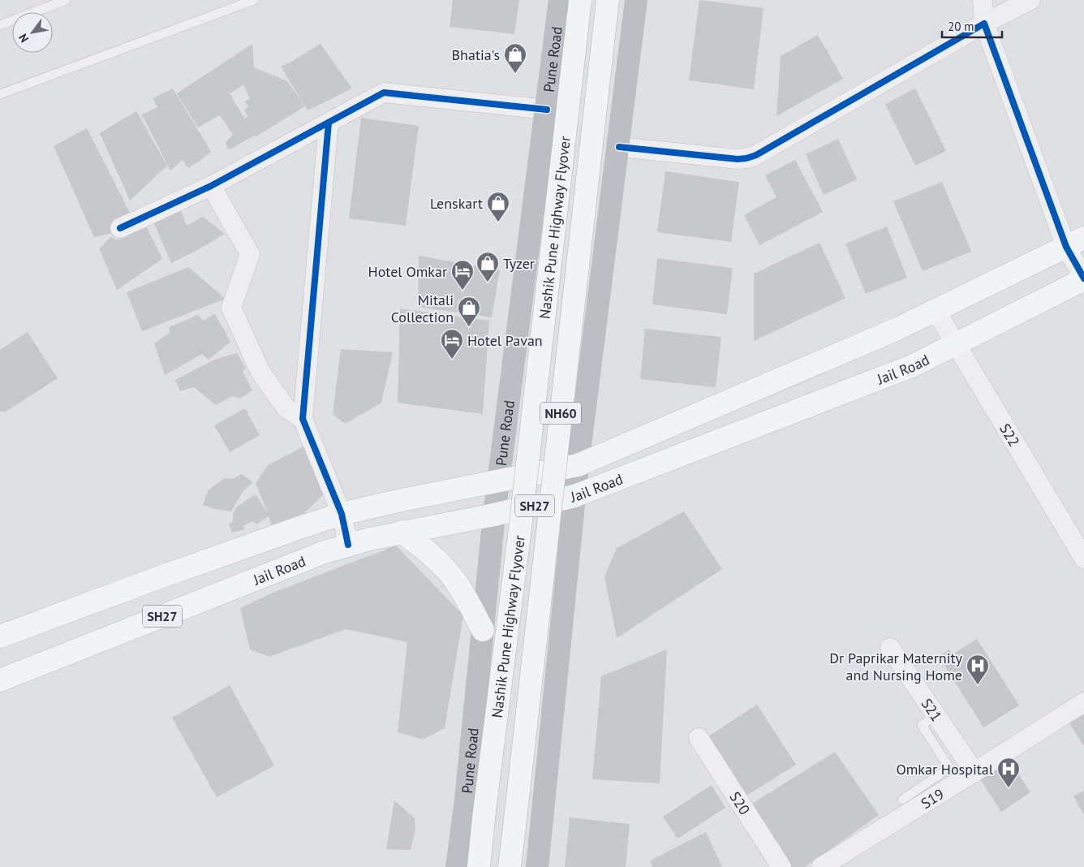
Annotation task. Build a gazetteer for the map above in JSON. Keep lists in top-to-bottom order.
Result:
{
  "streets": {
    "main road": [
      "Pune Road",
      "Nashik Pune Highway Flyover",
      "Jail Road",
      "NH60",
      "SH27"
    ],
    "street": [
      "S22",
      "S21",
      "S19",
      "S20"
    ]
  },
  "crossings": [
    ["Pune Road", "Jail Road"],
    ["Jail Road", "S22"],
    ["S21", "S19"]
  ],
  "places": {
    "shop": [
      "Bhatia's",
      "Lenskart",
      "Tyzer",
      "Mitali Collection"
    ],
    "hotel": ["Hotel Omkar", "Hotel Pavan"],
    "hospital": ["Dr Paprikar Maternity and Nursing Home", "Omkar Hospital"]
  },
  "scale_bar": "20 m",
  "north": "bottom left"
}
